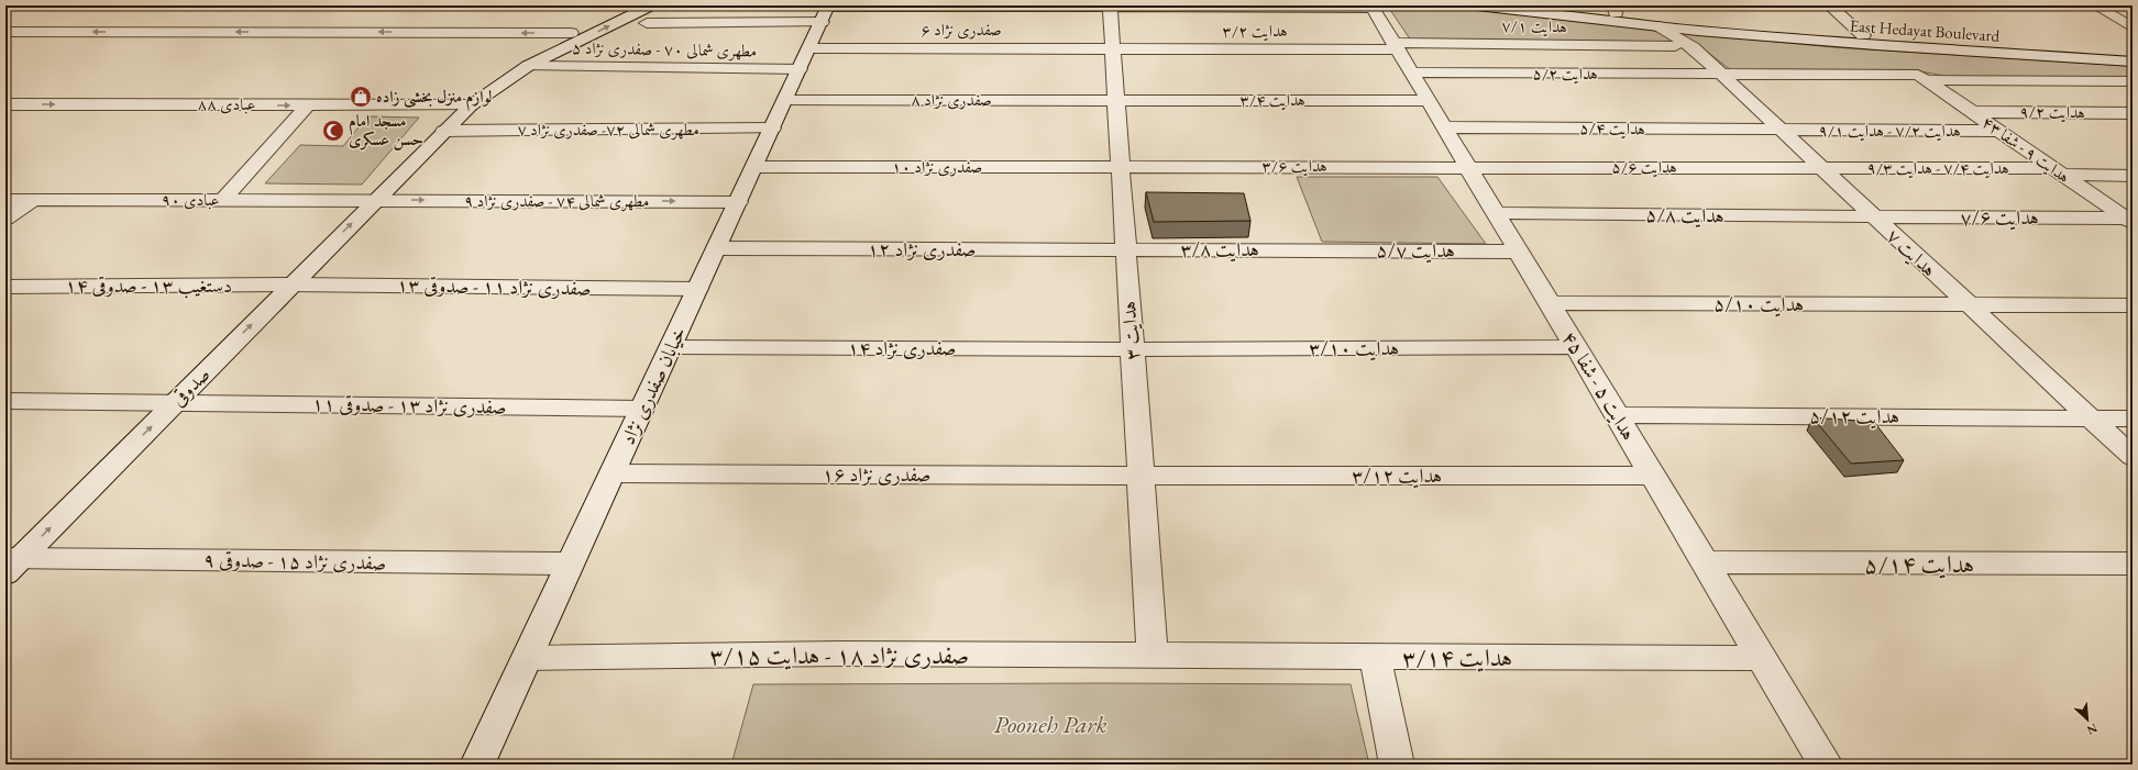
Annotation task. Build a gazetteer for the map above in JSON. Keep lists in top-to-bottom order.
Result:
{
  "streets": {
    "street": [
      "هدایت ۷/۱",
      "صفدری نژاد ۶",
      "هدایت ۳/۲",
      "East Hedayat Boulevard",
      "مطهری شمالی ۷۰ - صفدری نژاد ۵",
      "هدایت ۵/۲",
      "صفدری نژاد ۸",
      "هدایت ۳/۴",
      "عبادی ۸۸",
      "هدایت ۹/۲",
      "هدایت ۵/۴",
      "مطهری شمالی ۷۲- صفدری نژاد ۷",
      "هدایت ۷/۲ - هدایت ۹/۱",
      "هدایت ۹ - شفا ۴۳",
      "هدایت ۳/۶",
      "صفدری نژاد ۱۰",
      "هدایت ۵/۶",
      "هدایت ۷/۴ - هدایت ۹/۳",
      "عبادی ۹۰",
      "مطهری شمالی ۷۴ - صفدری نژاد ۹",
      "هدایت ۵/۸",
      "هدایت ۷/۶",
      "صفدری نژاد ۱۲",
      "هدایت ۳/۸",
      "هدایت ۵/۷",
      "هدایت ۷",
      "دستغیب ۱۳ - صدوقی ۱۴",
      "صفدری نژاد ۱۱ - صدوقی ۱۳",
      "هدایت ۵/۱۰",
      "هدایت ۳",
      "صفدری نژاد ۱۴",
      "هدایت ۳/۱۰",
      "خیابان صفدری نژاد",
      "هدایت ۵ - شفا ۴۵",
      "صدوقی",
      "صفدری نژاد ۱۳ - صدوقی ۱۱",
      "هدایت ۵/۱۲",
      "صفدری نژاد ۱۶",
      "هدایت ۳/۱۲",
      "صفدری نژاد ۱۵ - صدوقی ۹",
      "هدایت ۵/۱۴",
      "صفدری نژاد ۱۸ - هدایت ۳/۱۵",
      "هدایت ۳/۱۴"
    ]
  },
  "crossings": [
    ["هدایت ۷/۱", "هدایت ۳/۲"],
    ["هدایت ۷/۱", "East Hedayat Boulevard"],
    ["هدایت ۷/۱", "هدایت ۷"],
    ["هدایت ۷/۱", "هدایت ۵ - شفا ۴۵"],
    ["صفدری نژاد ۶", "هدایت ۳/۲"],
    ["صفدری نژاد ۶", "هدایت ۳"],
    ["صفدری نژاد ۶", "خیابان صفدری نژاد"],
    ["هدایت ۳/۲", "هدایت ۳"],
    ["هدایت ۳/۲", "هدایت ۵ - شفا ۴۵"],
    ["East Hedayat Boulevard", "هدایت ۷"],
    ["مطهری شمالی ۷۰ - صفدری نژاد ۵", "خیابان صفدری نژاد"],
    ["مطهری شمالی ۷۰ - صفدری نژاد ۵", "صدوقی"],
    ["هدایت ۵/۲", "هدایت ۹ - شفا ۴۳"],
    ["هدایت ۵/۲", "هدایت ۷"],
    ["هدایت ۵/۲", "هدایت ۵ - شفا ۴۵"],
    ["صفدری نژاد ۸", "هدایت ۳/۴"],
    ["صفدری نژاد ۸", "هدایت ۳"],
    ["صفدری نژاد ۸", "خیابان صفدری نژاد"],
    ["هدایت ۳/۴", "هدایت ۳"],
    ["هدایت ۳/۴", "هدایت ۵ - شفا ۴۵"],
    ["عبادی ۸۸", "صدوقی"],
    ["هدایت ۹/۲", "هدایت ۹ - شفا ۴۳"],
    ["هدایت ۵/۴", "هدایت ۷/۲ - هدایت ۹/۱"],
    ["هدایت ۵/۴", "هدایت ۷"],
    ["هدایت ۵/۴", "هدایت ۵ - شفا ۴۵"],
    ["مطهری شمالی ۷۲- صفدری نژاد ۷", "خیابان صفدری نژاد"],
    ["مطهری شمالی ۷۲- صفدری نژاد ۷", "صدوقی"],
    ["هدایت ۷/۲ - هدایت ۹/۱", "هدایت ۹ - شفا ۴۳"],
    ["هدایت ۷/۲ - هدایت ۹/۱", "هدایت ۷"],
    ["هدایت ۹ - شفا ۴۳", "هدایت ۷/۴ - هدایت ۹/۳"],
    ["هدایت ۹ - شفا ۴۳", "هدایت ۷/۶"],
    ["هدایت ۳/۶", "صفدری نژاد ۱۰"],
    ["هدایت ۳/۶", "هدایت ۵/۶"],
    ["هدایت ۳/۶", "هدایت ۳"],
    ["هدایت ۳/۶", "هدایت ۵ - شفا ۴۵"],
    ["صفدری نژاد ۱۰", "هدایت ۳"],
    ["صفدری نژاد ۱۰", "خیابان صفدری نژاد"],
    ["هدایت ۵/۶", "هدایت ۷/۴ - هدایت ۹/۳"],
    ["هدایت ۵/۶", "هدایت ۷"],
    ["هدایت ۵/۶", "هدایت ۵ - شفا ۴۵"],
    ["هدایت ۷/۴ - هدایت ۹/۳", "هدایت ۷"],
    ["عبادی ۹۰", "مطهری شمالی ۷۴ - صفدری نژاد ۹"],
    ["عبادی ۹۰", "صدوقی"],
    ["مطهری شمالی ۷۴ - صفدری نژاد ۹", "خیابان صفدری نژاد"],
    ["مطهری شمالی ۷۴ - صفدری نژاد ۹", "صدوقی"],
    ["هدایت ۵/۸", "هدایت ۷/۶"],
    ["هدایت ۵/۸", "هدایت ۷"],
    ["هدایت ۵/۸", "هدایت ۵ - شفا ۴۵"],
    ["هدایت ۷/۶", "هدایت ۷"],
    ["صفدری نژاد ۱۲", "هدایت ۳/۸"],
    ["صفدری نژاد ۱۲", "هدایت ۳"],
    ["صفدری نژاد ۱۲", "خیابان صفدری نژاد"],
    ["هدایت ۳/۸", "هدایت ۵/۷"],
    ["هدایت ۳/۸", "هدایت ۳"],
    ["هدایت ۵/۷", "هدایت ۵ - شفا ۴۵"],
    ["هدایت ۷", "هدایت ۵/۱۰"],
    ["هدایت ۷", "هدایت ۵/۱۲"],
    ["دستغیب ۱۳ - صدوقی ۱۴", "صفدری نژاد ۱۱ - صدوقی ۱۳"],
    ["دستغیب ۱۳ - صدوقی ۱۴", "صدوقی"],
    ["صفدری نژاد ۱۱ - صدوقی ۱۳", "خیابان صفدری نژاد"],
    ["صفدری نژاد ۱۱ - صدوقی ۱۳", "صدوقی"],
    ["هدایت ۵/۱۰", "هدایت ۵ - شفا ۴۵"],
    ["هدایت ۳", "صفدری نژاد ۱۴"],
    ["هدایت ۳", "هدایت ۳/۱۰"],
    ["هدایت ۳", "هدایت ۵ - شفا ۴۵"],
    ["هدایت ۳", "صفدری نژاد ۱۶"],
    ["هدایت ۳", "هدایت ۳/۱۲"],
    ["هدایت ۳", "صفدری نژاد ۱۸ - هدایت ۳/۱۵"],
    ["هدایت ۳", "هدایت ۳/۱۴"],
    ["صفدری نژاد ۱۴", "هدایت ۳/۱۰"],
    ["صفدری نژاد ۱۴", "خیابان صفدری نژاد"],
    ["هدایت ۳/۱۰", "هدایت ۵ - شفا ۴۵"],
    ["خیابان صفدری نژاد", "صفدری نژاد ۱۳ - صدوقی ۱۱"],
    ["خیابان صفدری نژاد", "صفدری نژاد ۱۶"],
    ["خیابان صفدری نژاد", "صفدری نژاد ۱۵ - صدوقی ۹"],
    ["خیابان صفدری نژاد", "صفدری نژاد ۱۸ - هدایت ۳/۱۵"],
    ["هدایت ۵ - شفا ۴۵", "هدایت ۵/۱۲"],
    ["هدایت ۵ - شفا ۴۵", "هدایت ۳/۱۲"],
    ["هدایت ۵ - شفا ۴۵", "هدایت ۵/۱۴"],
    ["هدایت ۵ - شفا ۴۵", "هدایت ۳/۱۴"],
    ["صدوقی", "صفدری نژاد ۱۳ - صدوقی ۱۱"],
    ["صدوقی", "صفدری نژاد ۱۵ - صدوقی ۹"],
    ["صفدری نژاد ۱۶", "هدایت ۳/۱۲"],
    ["صفدری نژاد ۱۸ - هدایت ۳/۱۵", "هدایت ۳/۱۴"]
  ],
  "parks": ["Pooneh Park"],
  "places": {
    "shop": ["لوازم منزل بخشی زاده"],
    "mosque": ["مسجد امام حسن عسکری"]
  },
  "north": "bottom right"
}
